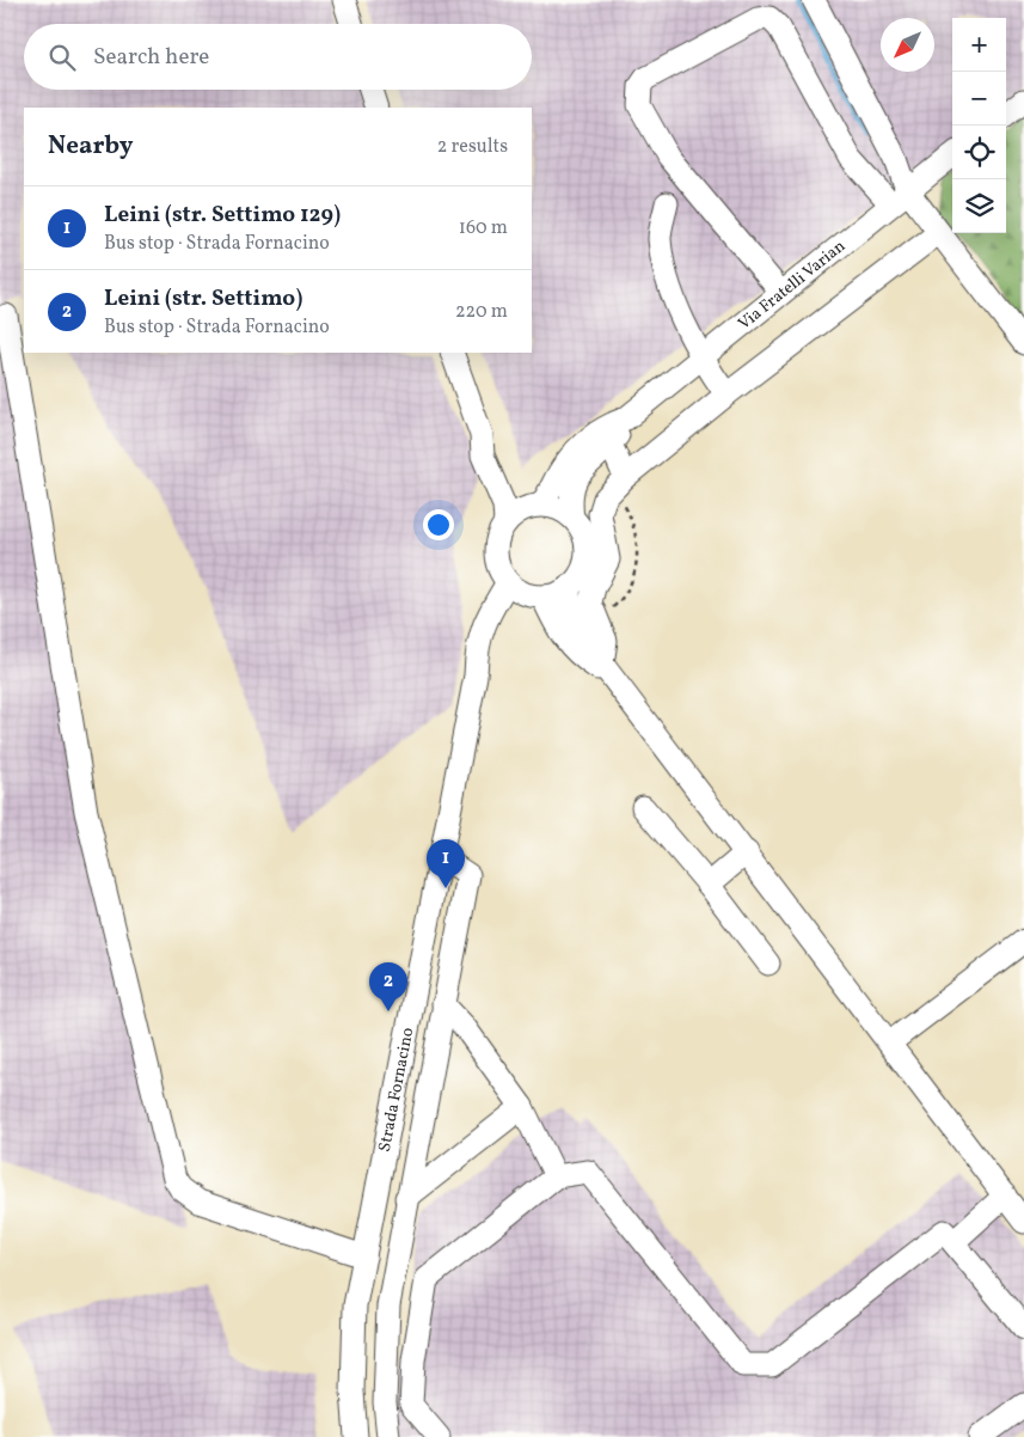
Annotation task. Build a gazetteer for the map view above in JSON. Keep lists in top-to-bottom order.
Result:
{
  "streets": {
    "street": ["Via Fratelli Varian", "Strada Fornacino"]
  },
  "crossings": [
    ["Via Fratelli Varian", "Strada Fornacino"]
  ],
  "north": "bottom left",
  "page": {
    "map_buttons": ["+", "−"],
    "search": "Search here",
    "heading": ["Nearby", "2 results"],
    "list": [
      {
        "mark": "1",
        "name": "Leini (str. Settimo 129)",
        "note": "Bus stop · Strada Fornacino",
        "value": "160 m"
      },
      {
        "mark": "2",
        "name": "Leini (str. Settimo)",
        "note": "Bus stop · Strada Fornacino",
        "value": "220 m"
      }
    ],
    "pins": ["1", "2"]
  }
}
